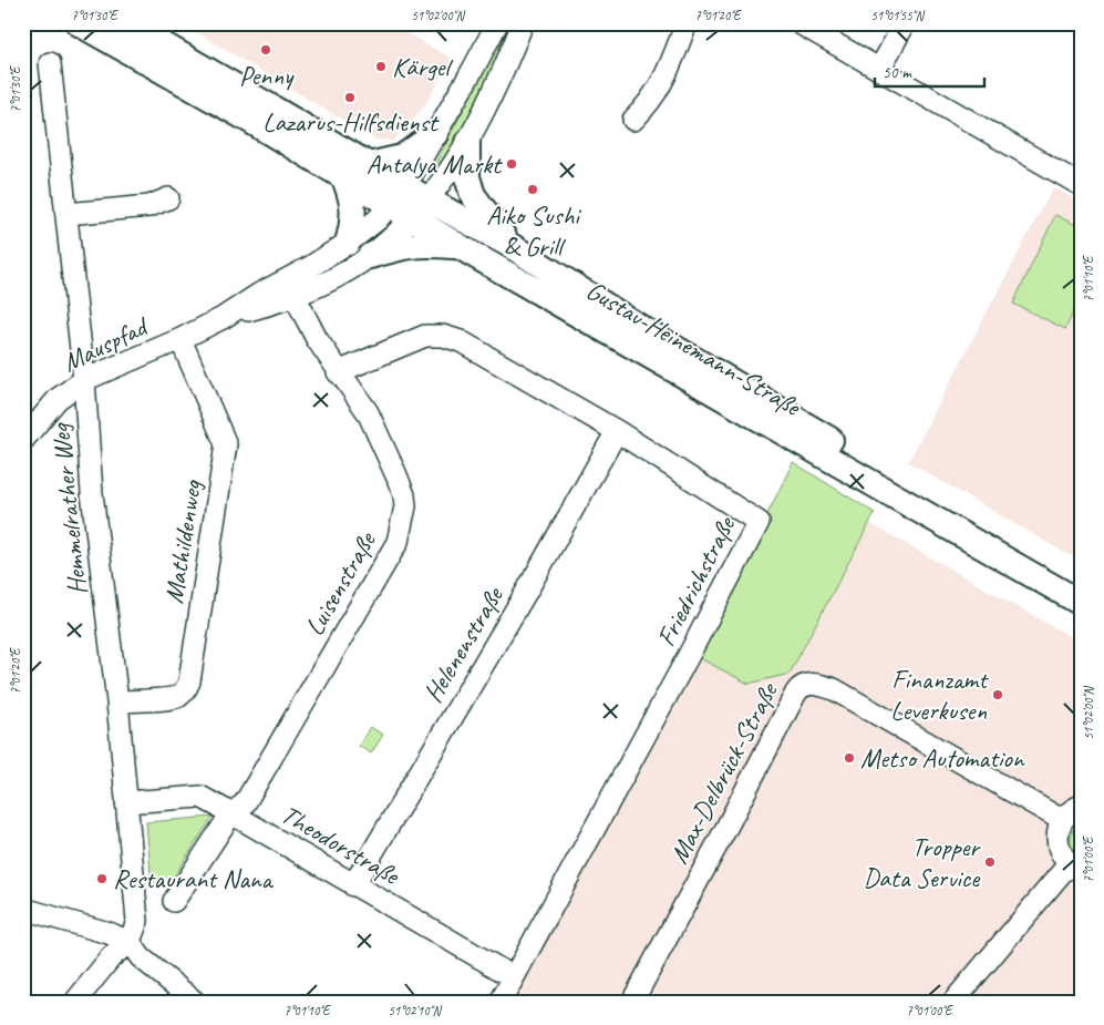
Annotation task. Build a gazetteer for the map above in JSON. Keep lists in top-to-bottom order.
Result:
{
  "streets": {
    "main road": ["Gustav-Heinemann-Straße"],
    "street": [
      "Mauspfad",
      "Hemmelrather Weg",
      "Mathildenweg",
      "Friedrichstraße",
      "Luisenstraße",
      "Helenenstraße",
      "Max-Delbrück-Straße",
      "Theodorstraße"
    ]
  },
  "crossings": [
    ["Mauspfad", "Gustav-Heinemann-Straße"],
    ["Mauspfad", "Hemmelrather Weg"],
    ["Mauspfad", "Mathildenweg"],
    ["Mauspfad", "Luisenstraße"],
    ["Hemmelrather Weg", "Mathildenweg"],
    ["Hemmelrather Weg", "Theodorstraße"],
    ["Friedrichstraße", "Luisenstraße"],
    ["Friedrichstraße", "Helenenstraße"],
    ["Friedrichstraße", "Theodorstraße"],
    ["Luisenstraße", "Theodorstraße"],
    ["Helenenstraße", "Theodorstraße"]
  ],
  "places": [
    "Penny",
    "Kärgel",
    "Lazarus-Hilfsdienst",
    "Antalya Markt",
    "Aiko Sushi & Grill",
    "Finanzamt Leverkusen",
    "Metso Automation",
    "Tropper Data Service",
    "Restaurant Nana"
  ],
  "scale_bar": "50 m",
  "coordinates": [
    "7°01'30\"E",
    "51°02'00\"N",
    "7°01'20\"E",
    "51°01'55\"N",
    "7°01'10\"E",
    "7°01'00\"E",
    "51°02'10\"N"
  ]
}
